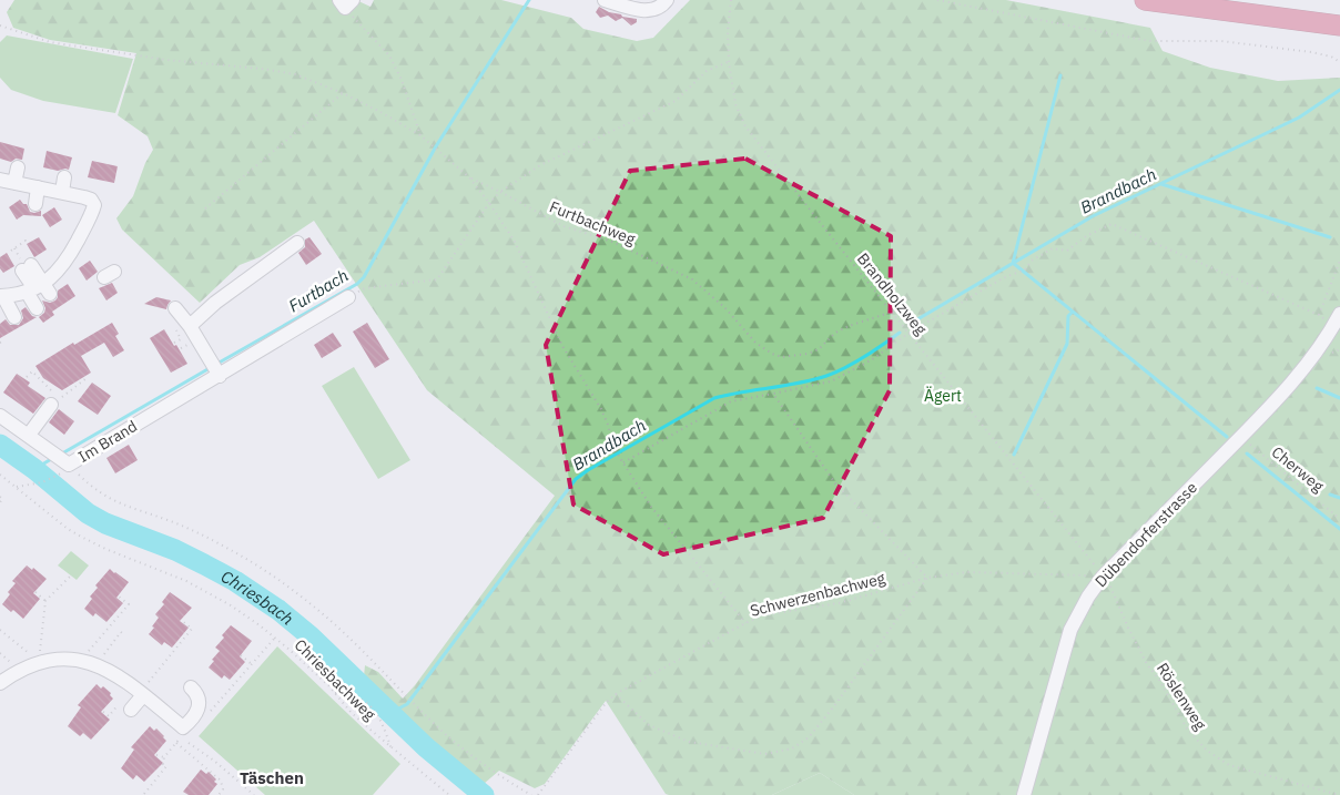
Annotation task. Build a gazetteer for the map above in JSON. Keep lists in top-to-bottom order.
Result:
{
  "streets": {
    "street": ["Im Brand", "Dübendorferstrasse"],
    "path": [
      "Furtbachweg",
      "Brandholzweg",
      "Cherweg",
      "Schwerzenbachweg",
      "Chriesbachweg",
      "Röslenweg"
    ]
  },
  "crossings": [
    ["Furtbachweg", "Brandholzweg"],
    ["Brandholzweg", "Dübendorferstrasse"],
    ["Brandholzweg", "Schwerzenbachweg"],
    ["Brandholzweg", "Röslenweg"],
    ["Cherweg", "Dübendorferstrasse"],
    ["Dübendorferstrasse", "Schwerzenbachweg"],
    ["Dübendorferstrasse", "Röslenweg"],
    ["Schwerzenbachweg", "Röslenweg"]
  ],
  "districts": ["Täschen"],
  "water": ["Brandbach", "Furtbach", "Chriesbach"],
  "parks": ["Ägert"]
}
